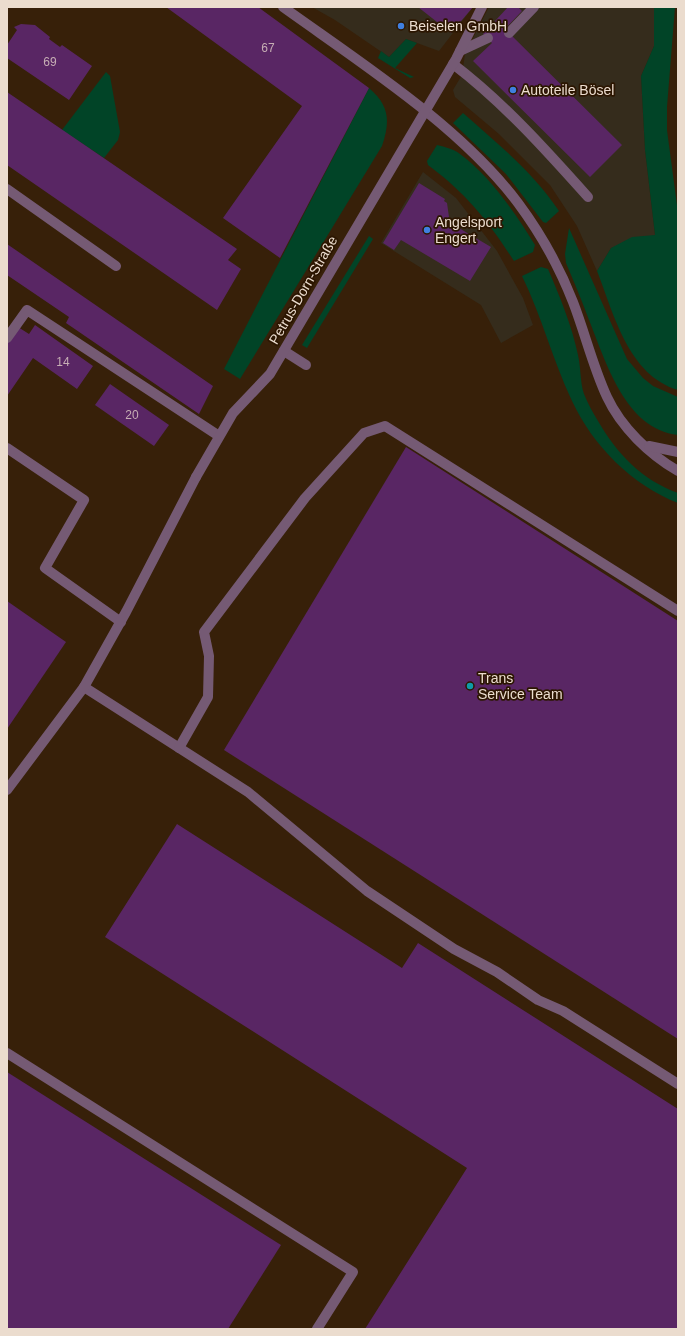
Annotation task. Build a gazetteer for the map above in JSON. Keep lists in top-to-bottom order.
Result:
{
  "streets": {
    "street": ["Petrus-Dorn-Straße"]
  },
  "places": [
    "Beiselen GmbH",
    "Autoteile Bösel",
    "Angelsport Engert",
    "Trans Service Team"
  ],
  "house_numbers": [
    "67",
    "69",
    "14",
    "20"
  ]
}
